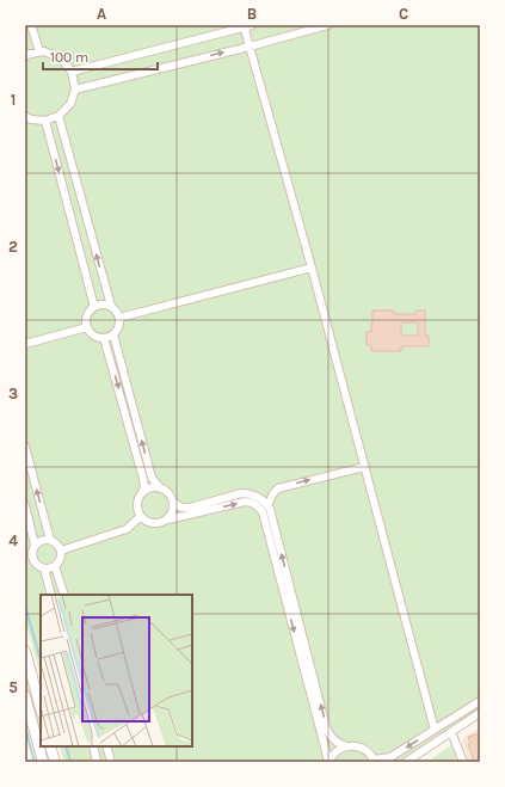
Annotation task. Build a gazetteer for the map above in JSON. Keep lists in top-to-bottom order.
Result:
{
  "scale_bar": "100 m",
  "grid": {
    "columns": ["A", "B", "C"],
    "rows": [
      "1",
      "2",
      "3",
      "4",
      "5"
    ]
  }
}
